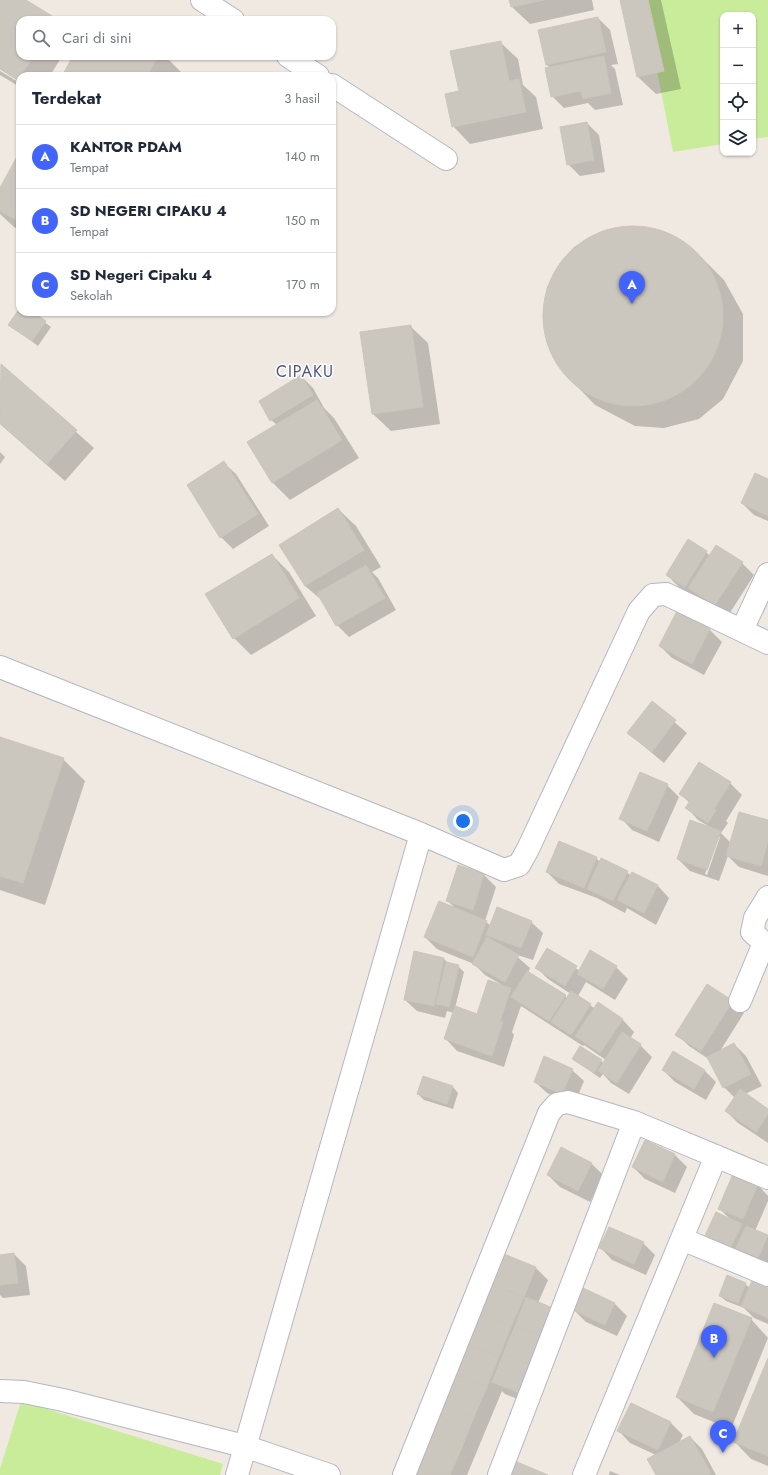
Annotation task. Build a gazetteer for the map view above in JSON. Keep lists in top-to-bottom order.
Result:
{
  "districts": ["CIPAKU"],
  "page": {
    "map_buttons": ["+", "−"],
    "search": "Cari di sini",
    "heading": ["Terdekat", "3 hasil"],
    "list": [
      {
        "mark": "A",
        "name": "KANTOR PDAM",
        "note": "Tempat",
        "value": "140 m"
      },
      {
        "mark": "B",
        "name": "SD NEGERI CIPAKU 4",
        "note": "Tempat",
        "value": "150 m"
      },
      {
        "mark": "C",
        "name": "SD Negeri Cipaku 4",
        "note": "Sekolah",
        "value": "170 m"
      }
    ],
    "pins": ["A", "B", "C"]
  }
}
